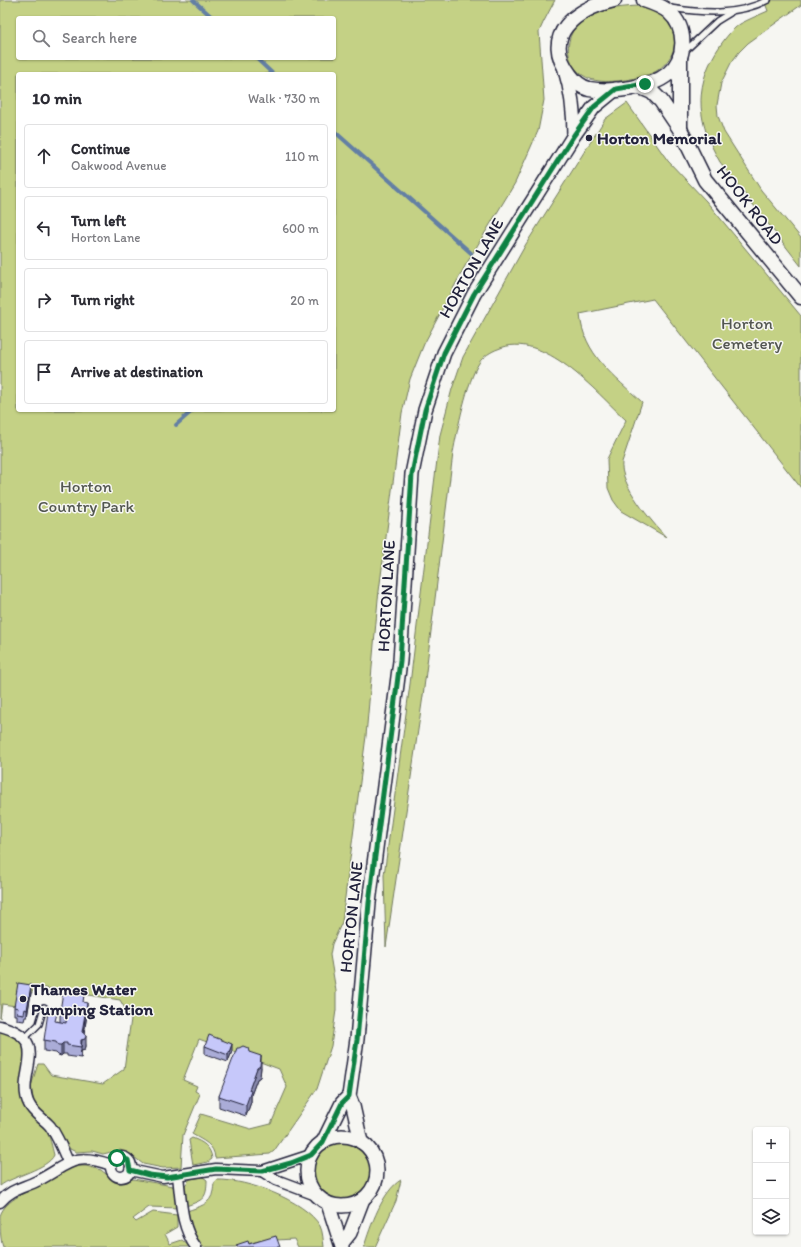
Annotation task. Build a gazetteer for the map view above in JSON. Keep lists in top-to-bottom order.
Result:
{
  "streets": {
    "main road": ["HOOK ROAD"],
    "street": ["HORTON LANE"]
  },
  "parks": ["Horton Cemetery", "Horton Country Park"],
  "places": ["Horton Memorial", "Thames Water Pumping Station"],
  "page": {
    "search": "Search here",
    "heading": ["10 min", "Walk · 730 m"],
    "list": [
      ["Continue", "Oakwood Avenue", "110 m"],
      ["Turn left", "Horton Lane", "600 m"],
      ["Turn right", "20 m"],
      "Arrive at destination"
    ],
    "map_buttons": ["+", "−"]
  }
}
